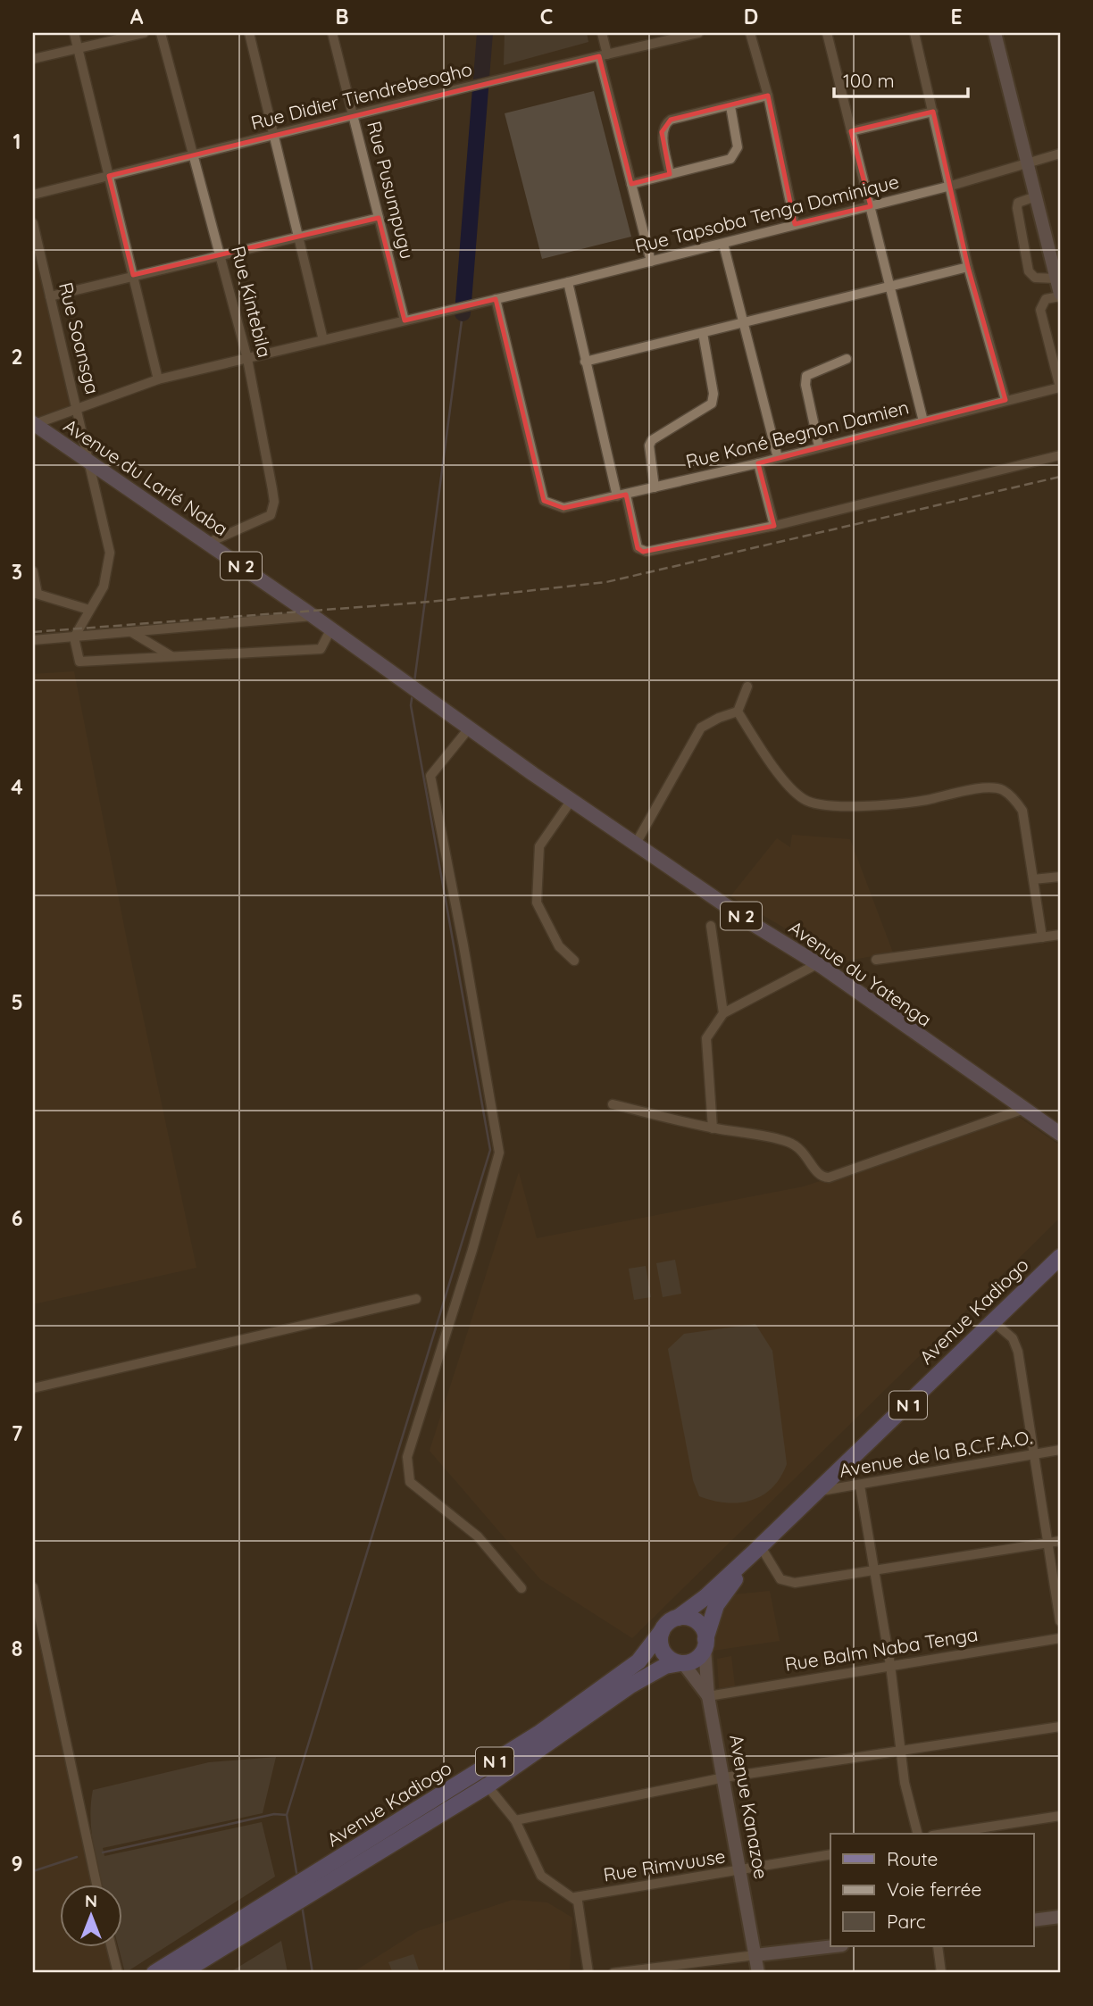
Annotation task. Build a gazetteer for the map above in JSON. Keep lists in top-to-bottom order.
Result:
{
  "streets": {
    "highway": ["Avenue Kadiogo", "N 1"],
    "main road": ["Avenue du Larlé Naba", "N 2", "Avenue du Yatenga"],
    "street": [
      "Rue Didier Tiendrebeogho",
      "Rue Pusumpugu",
      "Rue Tapsoba Tenga Dominique",
      "Rue Kintebila",
      "Rue Soansga",
      "Rue Koné Begnon Damien",
      "Avenue de la B.C.F.A.O.",
      "Rue Balm Naba Tenga",
      "Avenue Kanazoe",
      "Rue Rimvuuse"
    ]
  },
  "crossings": [
    ["Rue Didier Tiendrebeogho", "Rue Pusumpugu"],
    ["Rue Didier Tiendrebeogho", "Rue Kintebila"],
    ["Rue Pusumpugu", "Rue Tapsoba Tenga Dominique"],
    ["Rue Tapsoba Tenga Dominique", "Rue Kintebila"],
    ["Rue Tapsoba Tenga Dominique", "Rue Soansga"],
    ["Rue Tapsoba Tenga Dominique", "Rue Koné Begnon Damien"],
    ["Rue Tapsoba Tenga Dominique", "Avenue du Larlé Naba"],
    ["Rue Kintebila", "Avenue du Larlé Naba"],
    ["Rue Soansga", "Avenue du Larlé Naba"],
    ["Avenue du Larlé Naba", "Avenue du Yatenga"],
    ["Avenue Kadiogo", "N 1"],
    ["Avenue Kadiogo", "Avenue de la B.C.F.A.O."],
    ["Avenue Kadiogo", "Avenue Kanazoe"],
    ["N 1", "Avenue Kanazoe"],
    ["Rue Balm Naba Tenga", "Avenue Kanazoe"],
    ["Avenue Kanazoe", "Rue Rimvuuse"]
  ],
  "legend": ["Route", "Voie ferrée", "Parc"],
  "scale_bar": "100 m",
  "north": "top",
  "grid": {
    "columns": [
      "A",
      "B",
      "C",
      "D",
      "E"
    ],
    "rows": [
      "1",
      "2",
      "3",
      "4",
      "5",
      "6",
      "7",
      "8",
      "9"
    ]
  }
}
